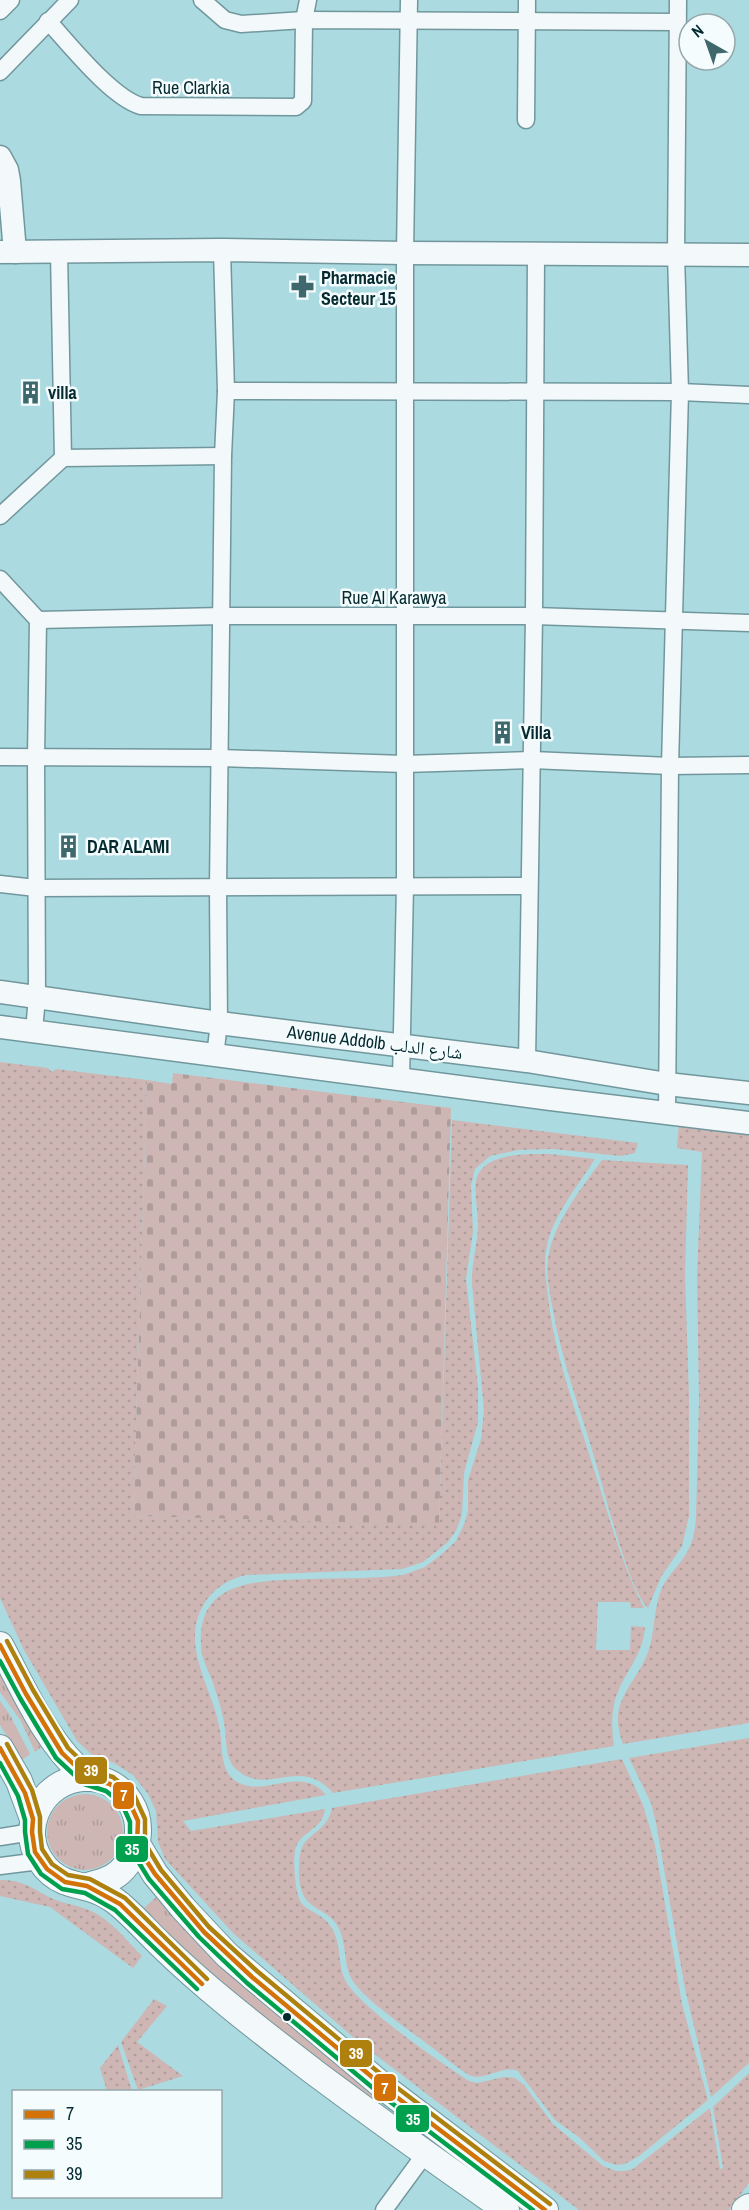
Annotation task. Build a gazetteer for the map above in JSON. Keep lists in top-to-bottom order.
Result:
{
  "streets": {
    "street": ["Rue Clarkia", "Rue Al Karawya", "Avenue Addolb شارع الدلب"]
  },
  "places": {
    "pharmacy": ["Pharmacie Secteur 15"],
    "building": ["villa", "Villa", "DAR ALAMI"]
  },
  "lines": ["transit line 39", "transit line 7", "transit line 35"],
  "legend": ["7", "35", "39"],
  "north": "top left"
}
